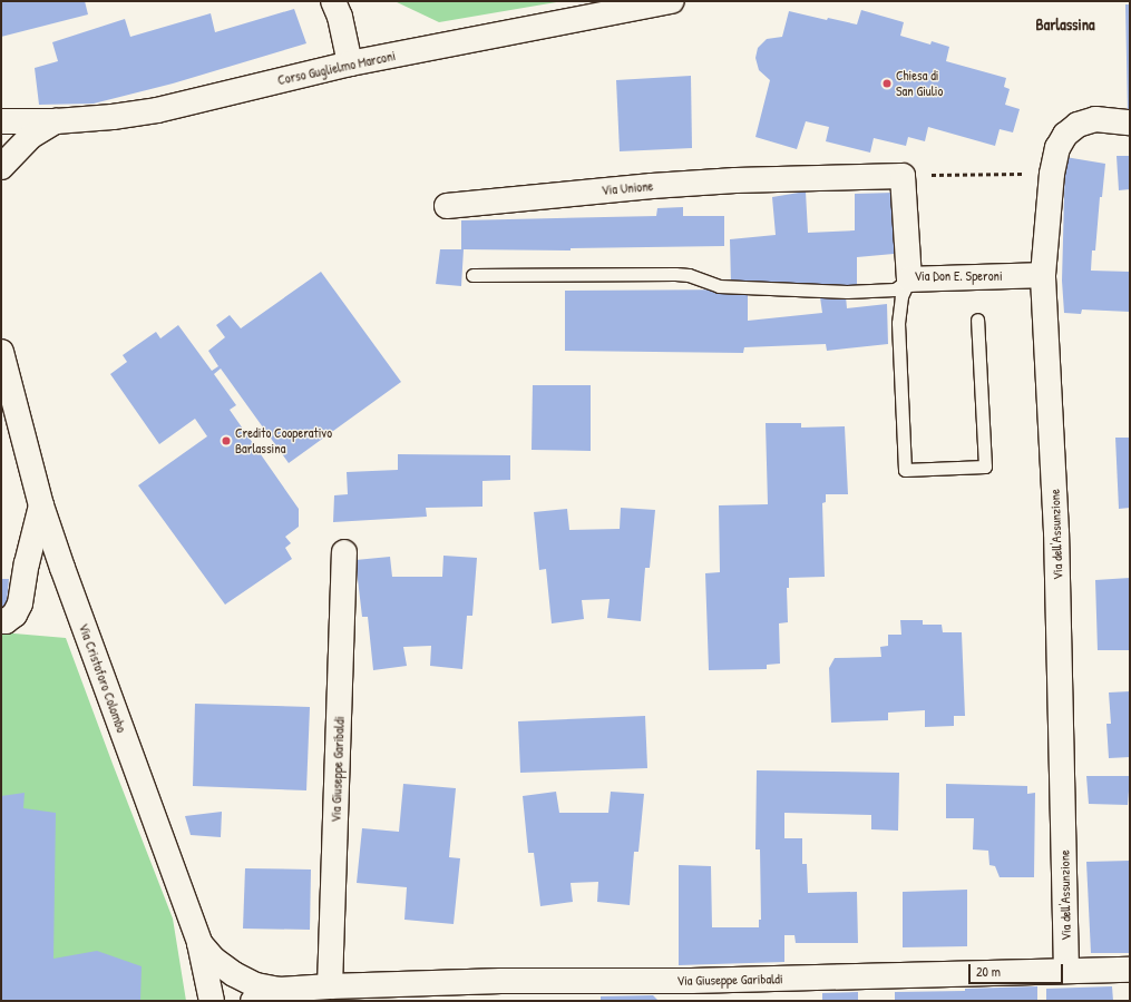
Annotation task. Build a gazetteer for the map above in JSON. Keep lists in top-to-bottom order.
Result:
{
  "streets": {
    "street": [
      "Corso Guglielmo Marconi",
      "Via Unione",
      "Via Don E. Speroni",
      "Via dell'Assunzione",
      "Via Cristoforo Colombo",
      "Via Giuseppe Garibaldi"
    ]
  },
  "crossings": [
    ["Via Unione", "Via Don E. Speroni"],
    ["Via Don E. Speroni", "Via dell'Assunzione"],
    ["Via dell'Assunzione", "Via Giuseppe Garibaldi"],
    ["Via Cristoforo Colombo", "Via Giuseppe Garibaldi"]
  ],
  "districts": ["Barlassina"],
  "places": ["Chiesa di San Giulio", "Credito Cooperativo Barlassina"],
  "scale_bar": "20 m"
}
